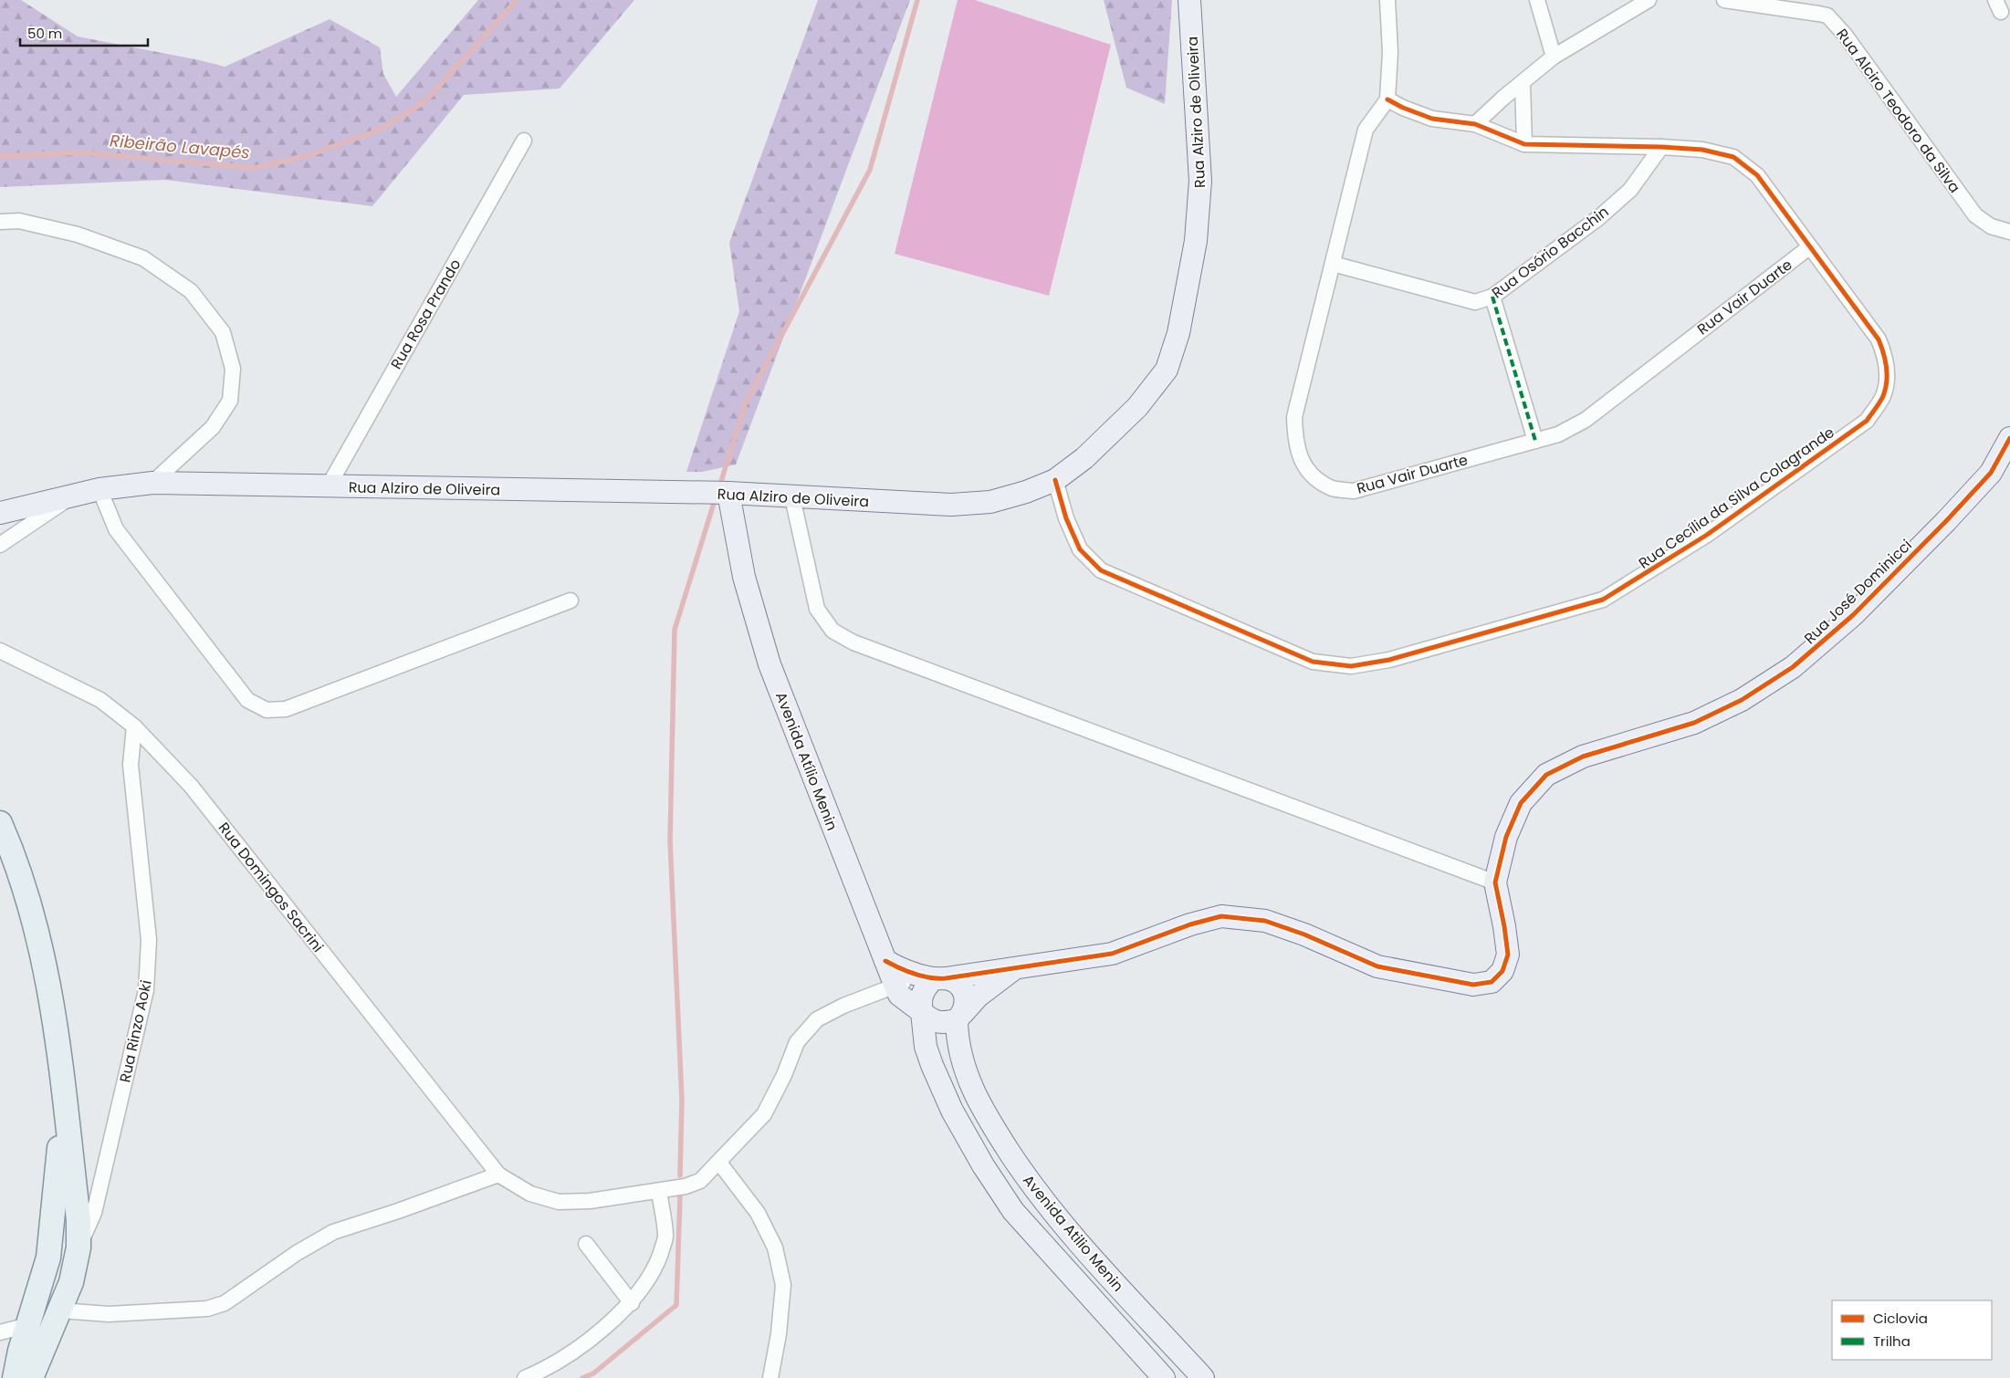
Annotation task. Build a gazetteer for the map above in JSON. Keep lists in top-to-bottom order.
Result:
{
  "streets": {
    "street": [
      "Rua Alciro Teodoro da Silva",
      "Rua Alziro de Oliveira",
      "Rua Osório Bacchin",
      "Rua Vair Duarte",
      "Rua Rosa Prando",
      "Rua Cecília da Silva Colagrande",
      "Rua José Dominicci",
      "Avenida Atílio Menin",
      "Rua Domingos Sacrini",
      "Rua Rinzo Aoki",
      "Avenida Atilio Menin"
    ]
  },
  "crossings": [
    ["Rua Alziro de Oliveira", "Rua Rosa Prando"],
    ["Rua Alziro de Oliveira", "Rua Cecília da Silva Colagrande"],
    ["Rua Alziro de Oliveira", "Avenida Atílio Menin"],
    ["Rua Osório Bacchin", "Rua Vair Duarte"],
    ["Rua Osório Bacchin", "Rua Cecília da Silva Colagrande"],
    ["Rua Vair Duarte", "Rua Cecília da Silva Colagrande"],
    ["Avenida Atílio Menin", "Avenida Atilio Menin"],
    ["Rua Domingos Sacrini", "Rua Rinzo Aoki"]
  ],
  "water": ["Ribeirão Lavapés"],
  "legend": ["Ciclovia", "Trilha"],
  "scale_bar": "50 m"
}
